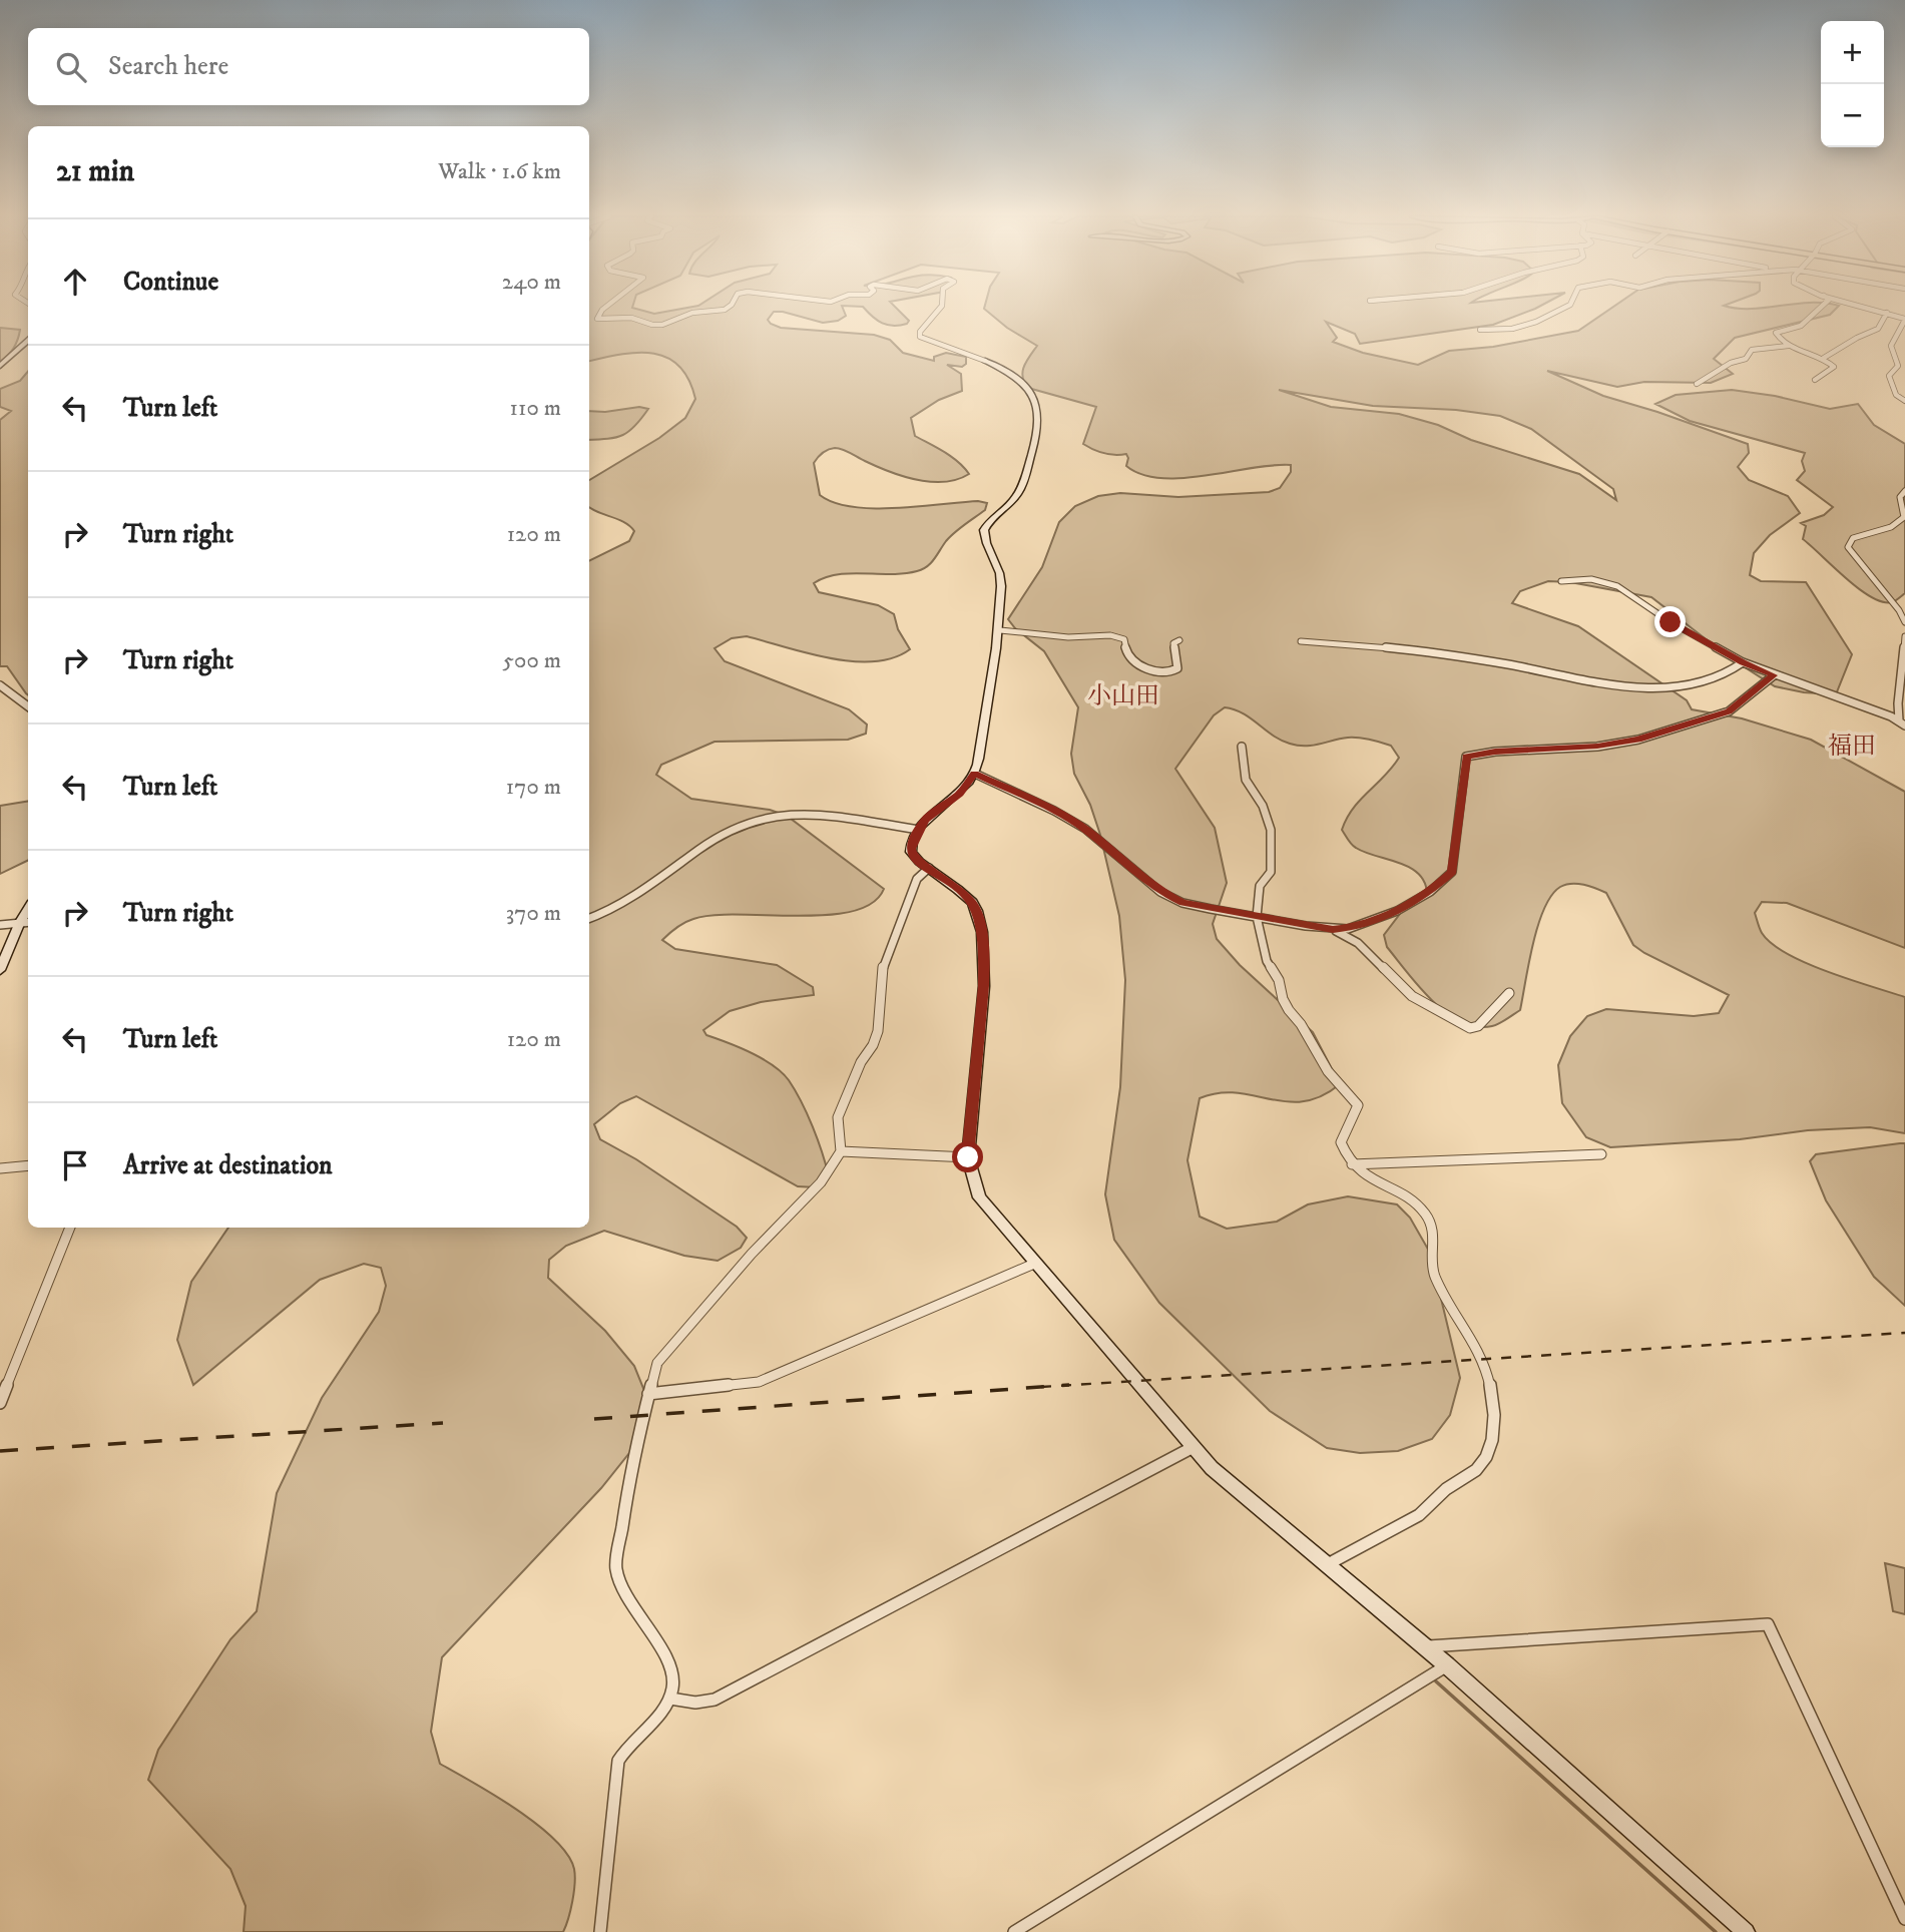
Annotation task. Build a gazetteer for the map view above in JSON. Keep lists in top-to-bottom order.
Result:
{
  "districts": ["小山田", "福田"],
  "page": {
    "map_buttons": ["+", "−"],
    "search": "Search here",
    "heading": ["21 min", "Walk · 1.6 km"],
    "list": [
      ["Continue", "240 m"],
      ["Turn left", "110 m"],
      ["Turn right", "120 m"],
      ["Turn right", "500 m"],
      ["Turn left", "170 m"],
      ["Turn right", "370 m"],
      ["Turn left", "120 m"],
      "Arrive at destination"
    ]
  }
}
